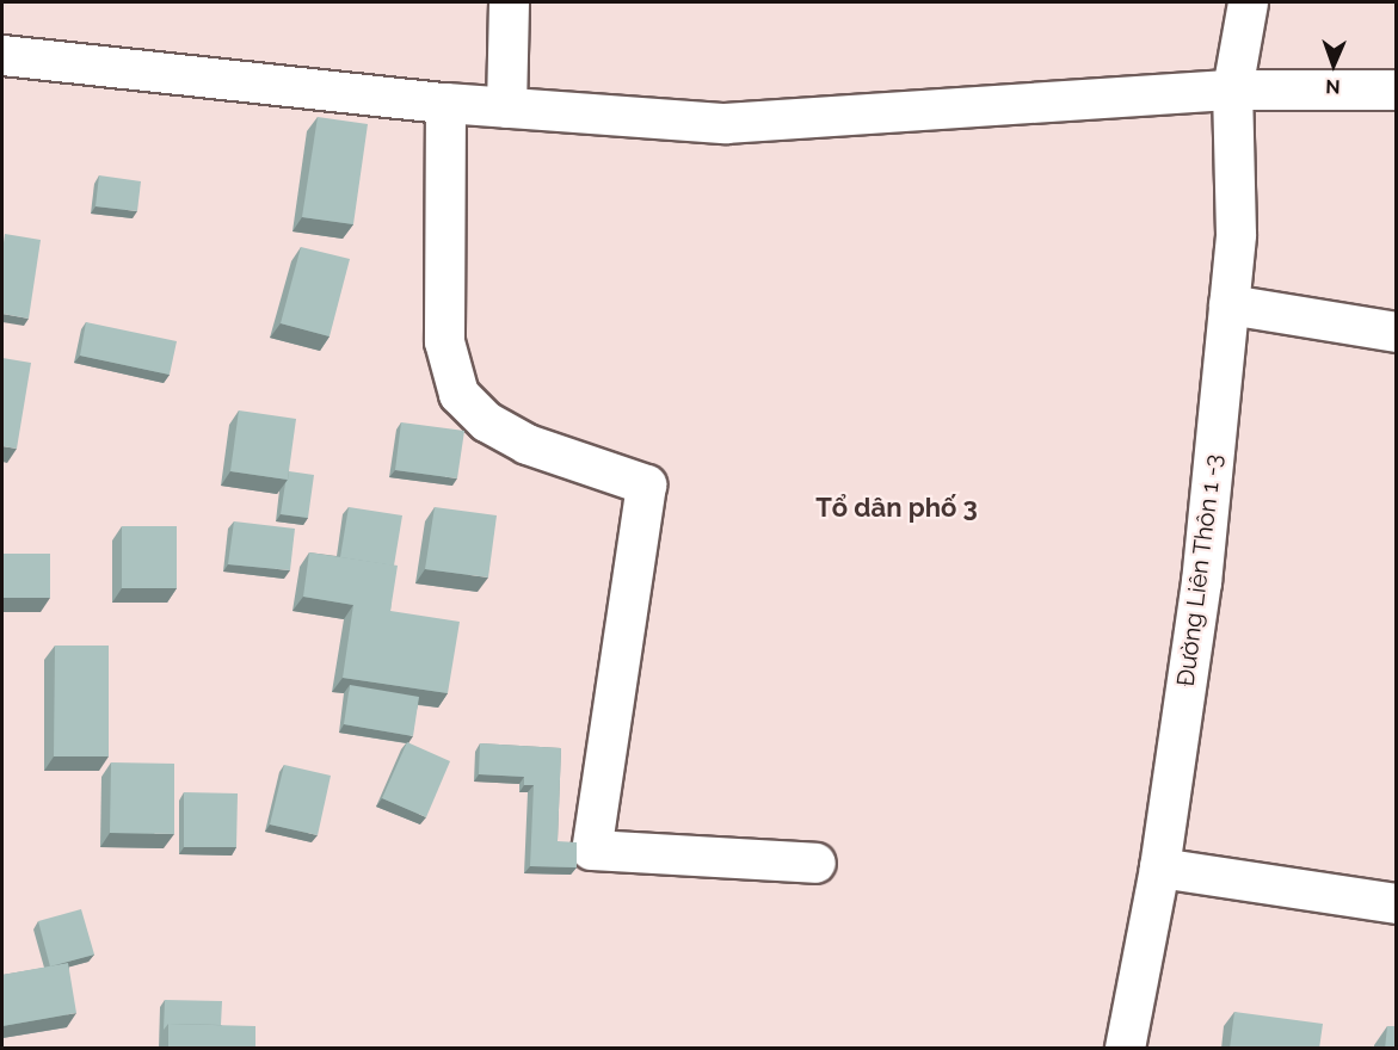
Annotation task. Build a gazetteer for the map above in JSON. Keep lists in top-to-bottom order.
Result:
{
  "streets": {
    "street": ["Đường Liên Thôn 1 -3"]
  },
  "districts": ["Tổ dân phố 3"],
  "north": "bottom"
}
